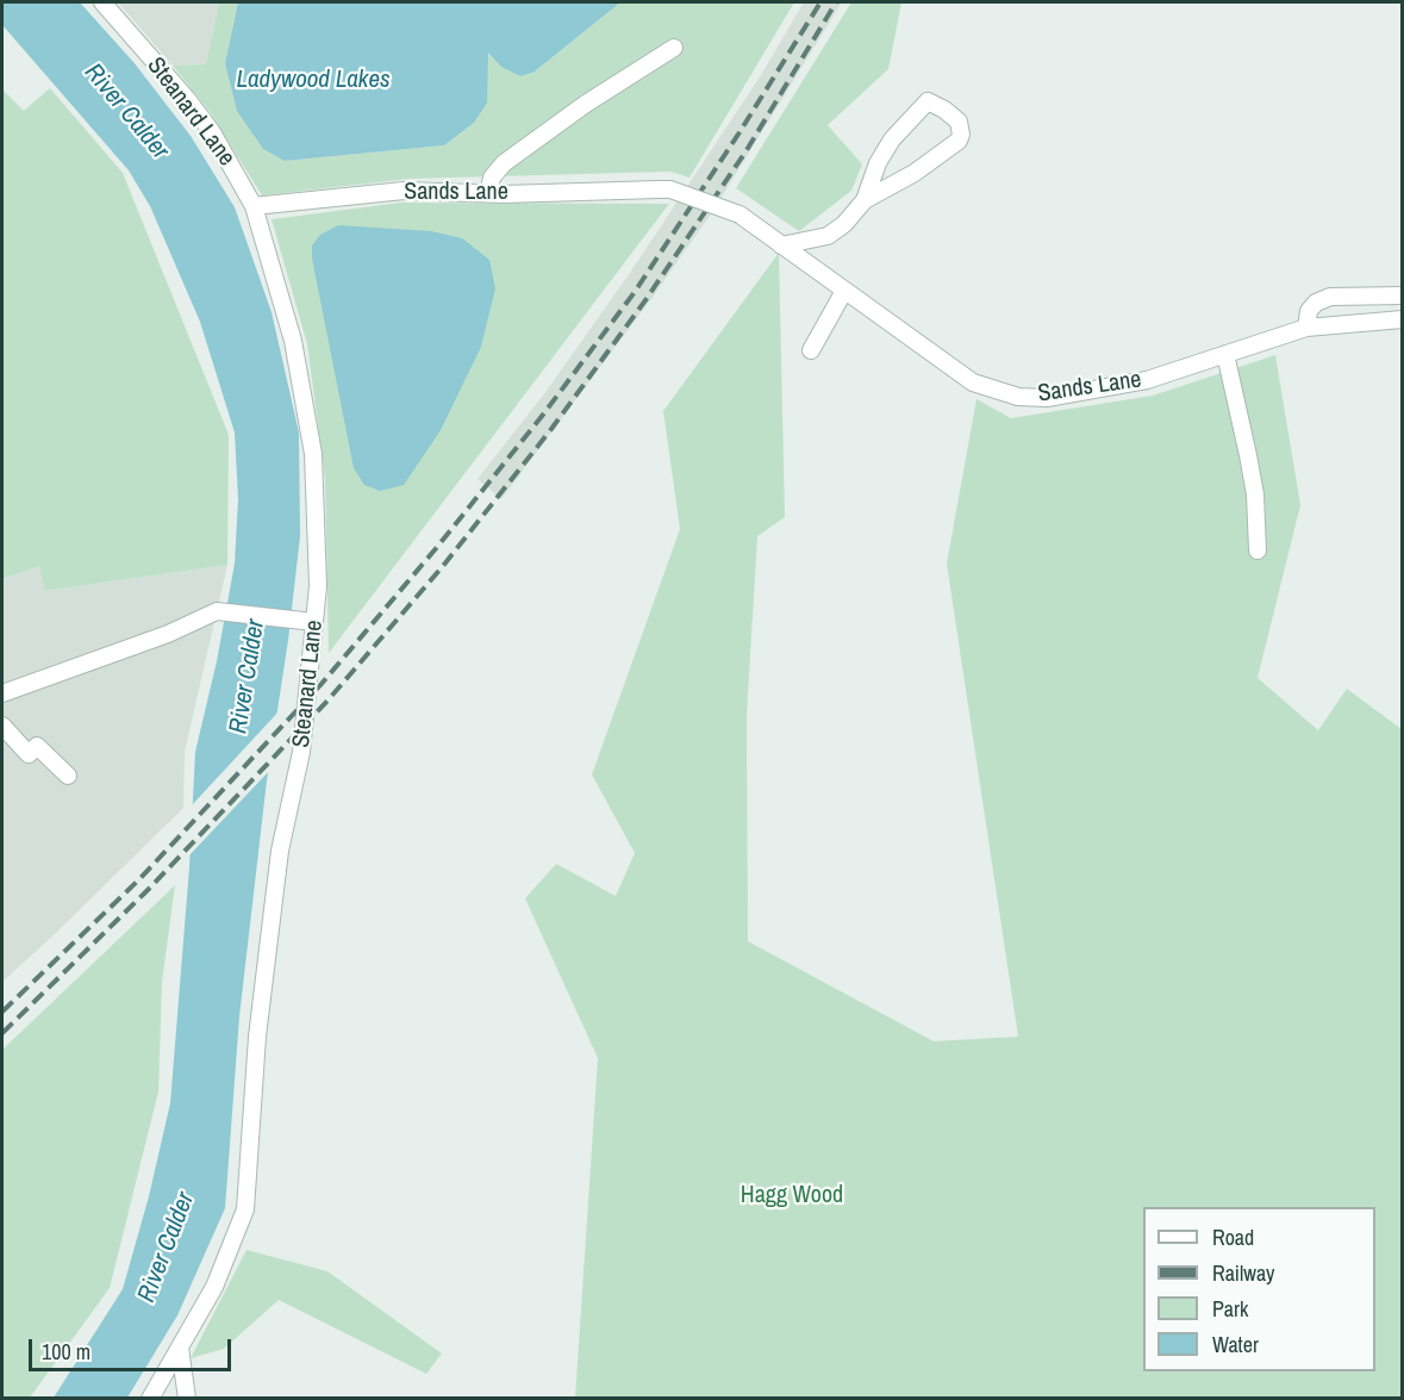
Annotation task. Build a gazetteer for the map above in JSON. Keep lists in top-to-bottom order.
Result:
{
  "streets": {
    "street": ["Steanard Lane", "Sands Lane"]
  },
  "crossings": [
    ["Steanard Lane", "Sands Lane"]
  ],
  "water": ["Ladywood Lakes", "River Calder"],
  "parks": ["Hagg Wood"],
  "legend": [
    "Road",
    "Railway",
    "Park",
    "Water"
  ],
  "scale_bar": "100 m"
}
